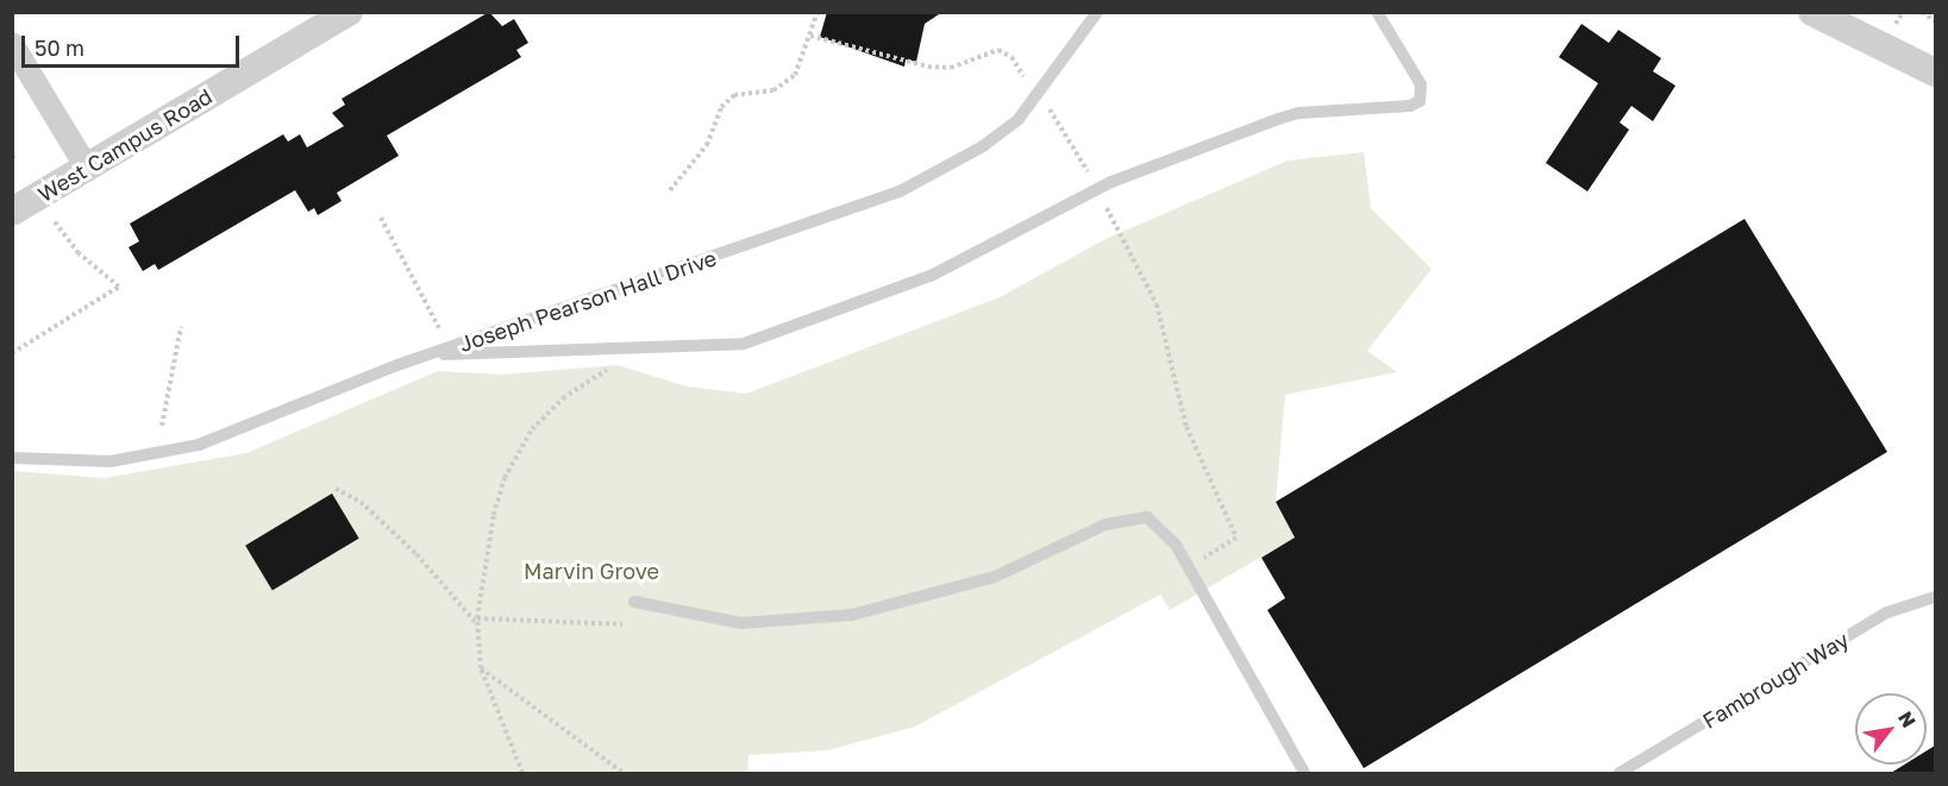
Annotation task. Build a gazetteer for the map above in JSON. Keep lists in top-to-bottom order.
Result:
{
  "streets": {
    "street": ["West Campus Road"],
    "lane": ["Joseph Pearson Hall Drive", "Fambrough Way"]
  },
  "parks": ["Marvin Grove"],
  "scale_bar": "50 m",
  "north": "top right"
}
